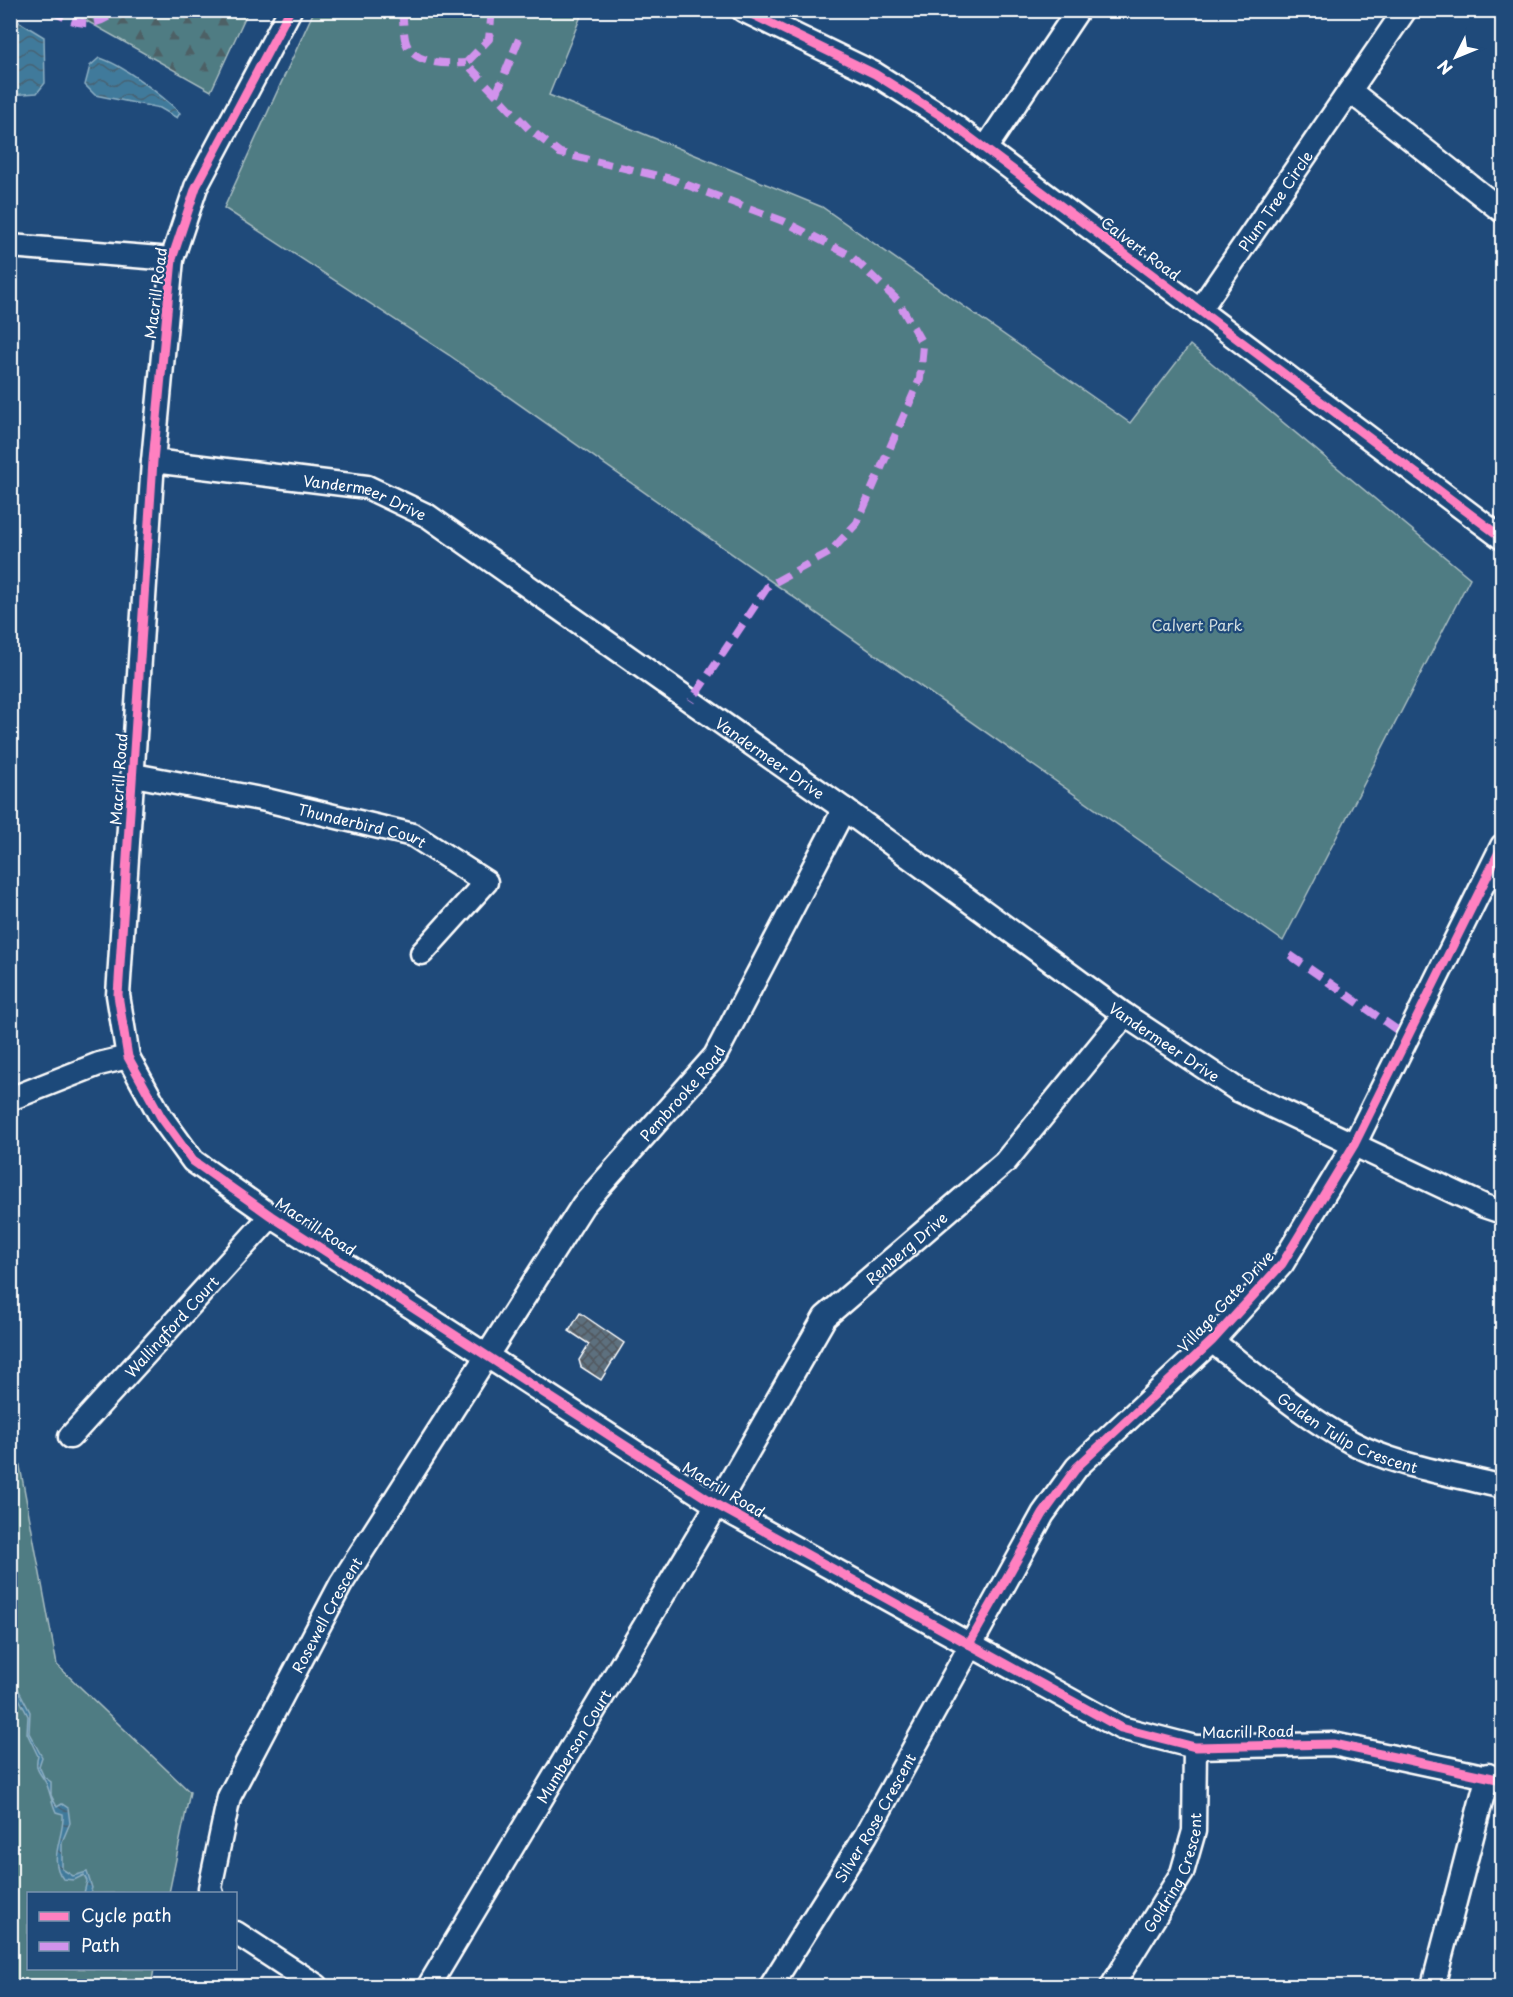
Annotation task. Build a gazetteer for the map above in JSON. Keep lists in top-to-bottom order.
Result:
{
  "streets": {
    "street": [
      "Plum Tree Circle",
      "Calvert Road",
      "Macrill Road",
      "Vandermeer Drive",
      "Thunderbird Court",
      "Pembrooke Road",
      "Renberg Drive",
      "Village Gate Drive",
      "Wallingford Court",
      "Golden Tulip Crescent",
      "Rosewell Crescent",
      "Mumberson Court",
      "Silver Rose Crescent",
      "Goldring Crescent"
    ]
  },
  "crossings": [
    ["Plum Tree Circle", "Calvert Road"],
    ["Macrill Road", "Vandermeer Drive"],
    ["Macrill Road", "Thunderbird Court"],
    ["Macrill Road", "Pembrooke Road"],
    ["Macrill Road", "Renberg Drive"],
    ["Macrill Road", "Village Gate Drive"],
    ["Macrill Road", "Wallingford Court"],
    ["Macrill Road", "Rosewell Crescent"],
    ["Macrill Road", "Mumberson Court"],
    ["Macrill Road", "Silver Rose Crescent"],
    ["Macrill Road", "Goldring Crescent"],
    ["Vandermeer Drive", "Pembrooke Road"],
    ["Vandermeer Drive", "Renberg Drive"],
    ["Vandermeer Drive", "Village Gate Drive"],
    ["Pembrooke Road", "Rosewell Crescent"],
    ["Renberg Drive", "Mumberson Court"],
    ["Village Gate Drive", "Golden Tulip Crescent"],
    ["Village Gate Drive", "Silver Rose Crescent"]
  ],
  "parks": ["Calvert Park"],
  "legend": ["Cycle path", "Path"],
  "north": "bottom left"
}
